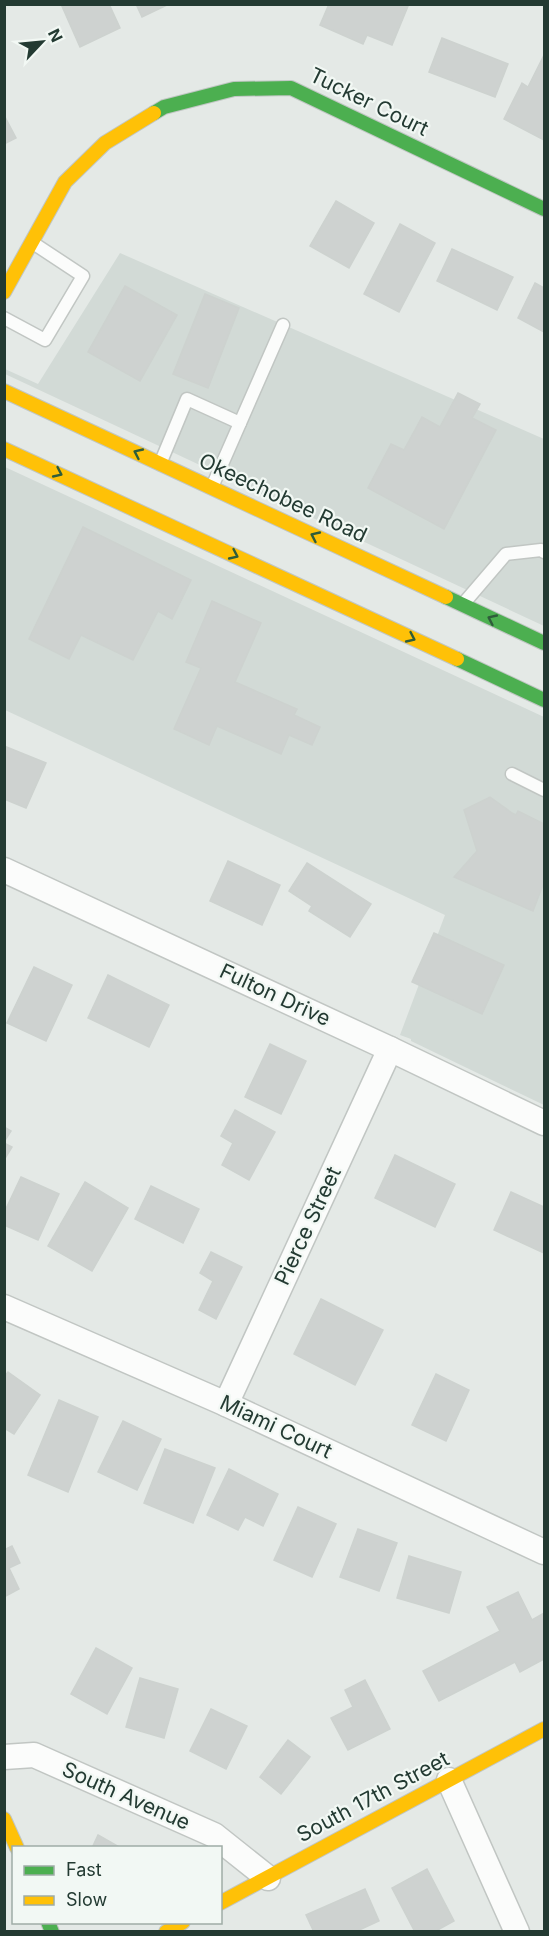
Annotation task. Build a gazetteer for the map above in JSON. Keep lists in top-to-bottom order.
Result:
{
  "streets": {
    "main road": ["Tucker Court", "Okeechobee Road", "South 17th Street"],
    "street": [
      "Fulton Drive",
      "Pierce Street",
      "Miami Court",
      "South Avenue"
    ]
  },
  "crossings": [
    ["Fulton Drive", "Pierce Street"],
    ["Pierce Street", "Miami Court"],
    ["South Avenue", "South 17th Street"]
  ],
  "legend": ["Fast", "Slow"],
  "north": "top right"
}
